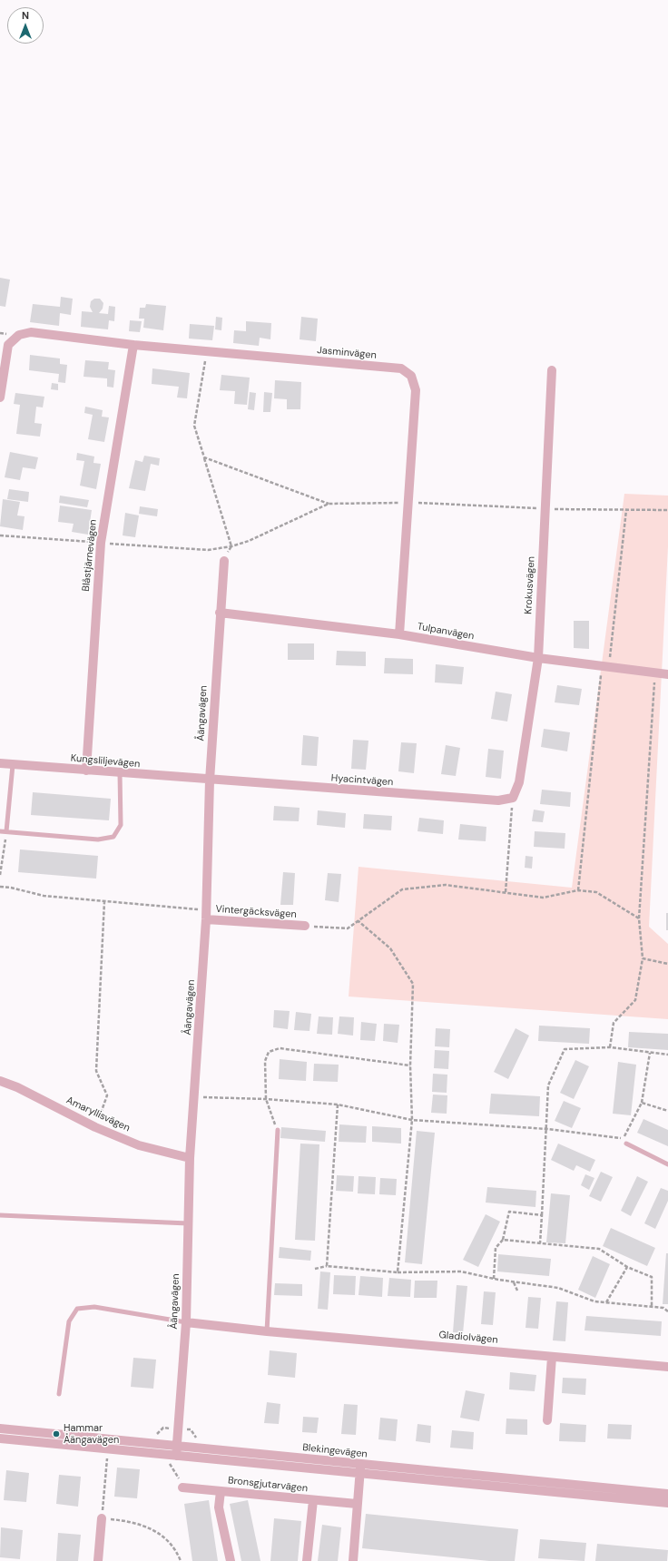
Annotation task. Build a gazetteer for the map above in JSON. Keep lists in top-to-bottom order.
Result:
{
  "streets": {
    "street": [
      "Jasminvägen",
      "Blåstjärnevägen",
      "Krokusvägen",
      "Tulpanvägen",
      "Åängavägen",
      "Kungsliljevägen",
      "Hyacintvägen",
      "Vintergäcksvägen",
      "Amaryllisvägen",
      "Gladiolvägen",
      "Blekingevägen",
      "Bronsgjutarvägen"
    ]
  },
  "crossings": [
    ["Jasminvägen", "Blåstjärnevägen"],
    ["Jasminvägen", "Tulpanvägen"],
    ["Blåstjärnevägen", "Kungsliljevägen"],
    ["Krokusvägen", "Tulpanvägen"],
    ["Krokusvägen", "Hyacintvägen"],
    ["Tulpanvägen", "Åängavägen"],
    ["Åängavägen", "Kungsliljevägen"],
    ["Åängavägen", "Hyacintvägen"],
    ["Åängavägen", "Vintergäcksvägen"],
    ["Åängavägen", "Amaryllisvägen"],
    ["Åängavägen", "Gladiolvägen"],
    ["Åängavägen", "Blekingevägen"],
    ["Kungsliljevägen", "Hyacintvägen"]
  ],
  "places": ["Hammar Åängavägen"],
  "north": "top"
}
